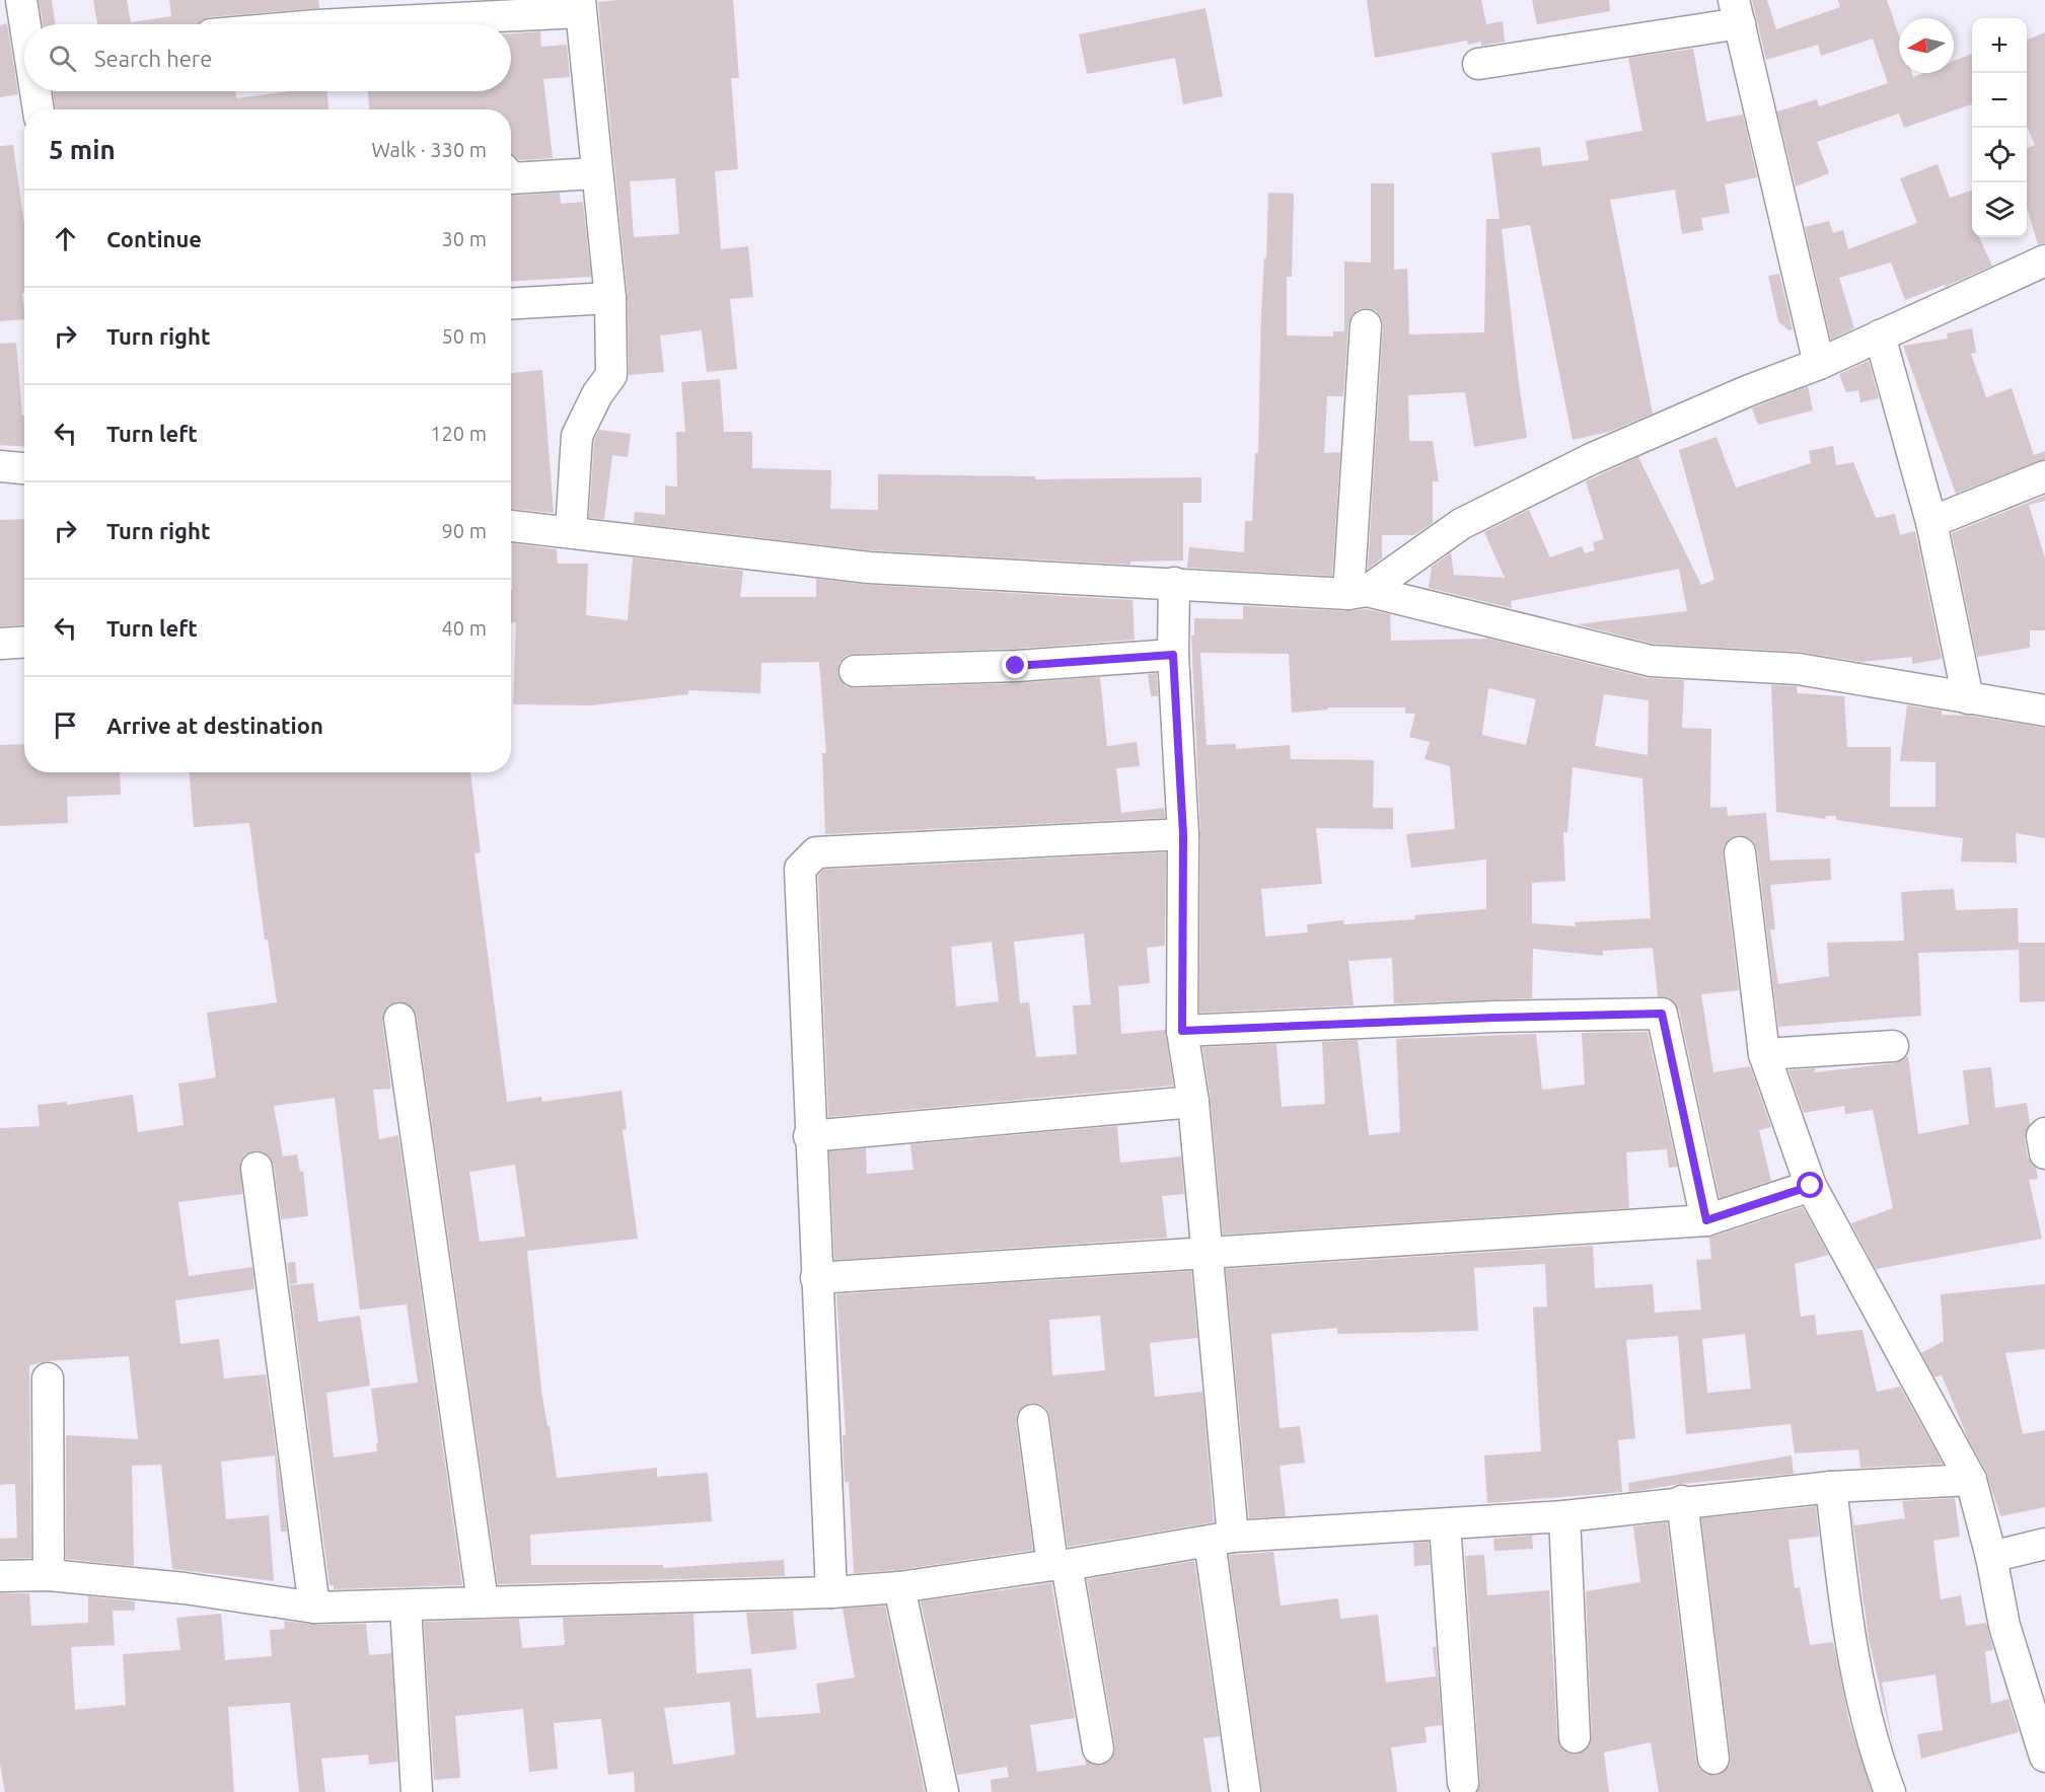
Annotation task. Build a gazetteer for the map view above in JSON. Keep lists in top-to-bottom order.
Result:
{
  "north": "left",
  "page": {
    "map_buttons": ["+", "−"],
    "search": "Search here",
    "heading": ["5 min", "Walk · 330 m"],
    "list": [
      ["Continue", "30 m"],
      ["Turn right", "50 m"],
      ["Turn left", "120 m"],
      ["Turn right", "90 m"],
      ["Turn left", "40 m"],
      "Arrive at destination"
    ]
  }
}
